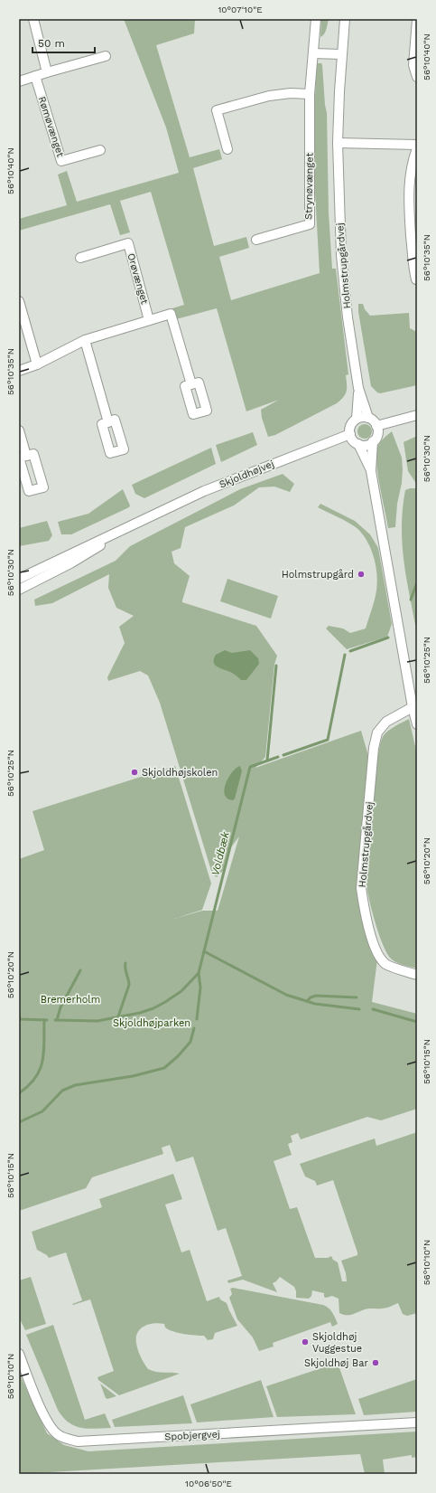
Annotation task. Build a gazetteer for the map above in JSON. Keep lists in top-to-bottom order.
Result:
{
  "streets": {
    "street": [
      "Rømøvænget",
      "Strynøvænget",
      "Holmstrupgårdvej",
      "Orøvænget",
      "Skjoldhøjvej",
      "Spobjergvej"
    ]
  },
  "crossings": [
    ["Holmstrupgårdvej", "Skjoldhøjvej"]
  ],
  "water": ["Voldbæk"],
  "parks": ["Bremerholm", "Skjoldhøjparken"],
  "places": [
    "Holmstrupgård",
    "Skjoldhøjskolen",
    "Skjoldhøj Vuggestue",
    "Skjoldhøj Bar"
  ],
  "scale_bar": "50 m",
  "coordinates": [
    "10°07'10\"E",
    "56°10'40\"N",
    "56°10'35\"N",
    "56°10'30\"N",
    "56°10'25\"N",
    "56°10'20\"N",
    "56°10'15\"N",
    "56°10'10\"N",
    "10°06'50\"E"
  ]
}
